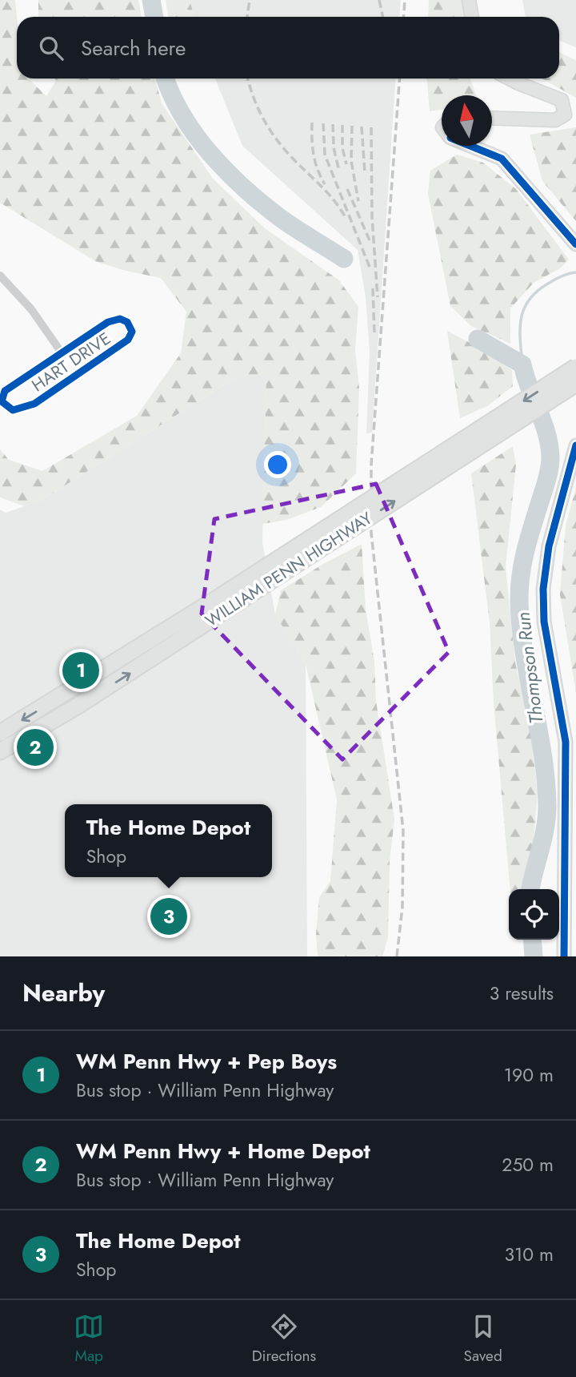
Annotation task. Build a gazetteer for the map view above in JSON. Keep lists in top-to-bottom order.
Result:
{
  "streets": {
    "highway": ["WILLIAM PENN HIGHWAY"],
    "street": ["HART DRIVE"]
  },
  "water": ["Thompson Run"],
  "north": "top",
  "page": {
    "search": "Search here",
    "pins": ["1", "2", "3"],
    "popup": ["The Home Depot", "Shop"],
    "heading": ["Nearby", "3 results"],
    "list": [
      {
        "mark": "1",
        "name": "WM Penn Hwy + Pep Boys",
        "note": "Bus stop · William Penn Highway",
        "value": "190 m"
      },
      {
        "mark": "2",
        "name": "WM Penn Hwy + Home Depot",
        "note": "Bus stop · William Penn Highway",
        "value": "250 m"
      },
      {
        "mark": "3",
        "name": "The Home Depot",
        "note": "Shop",
        "value": "310 m"
      }
    ],
    "nav": ["Map", "Directions", "Saved"]
  }
}
